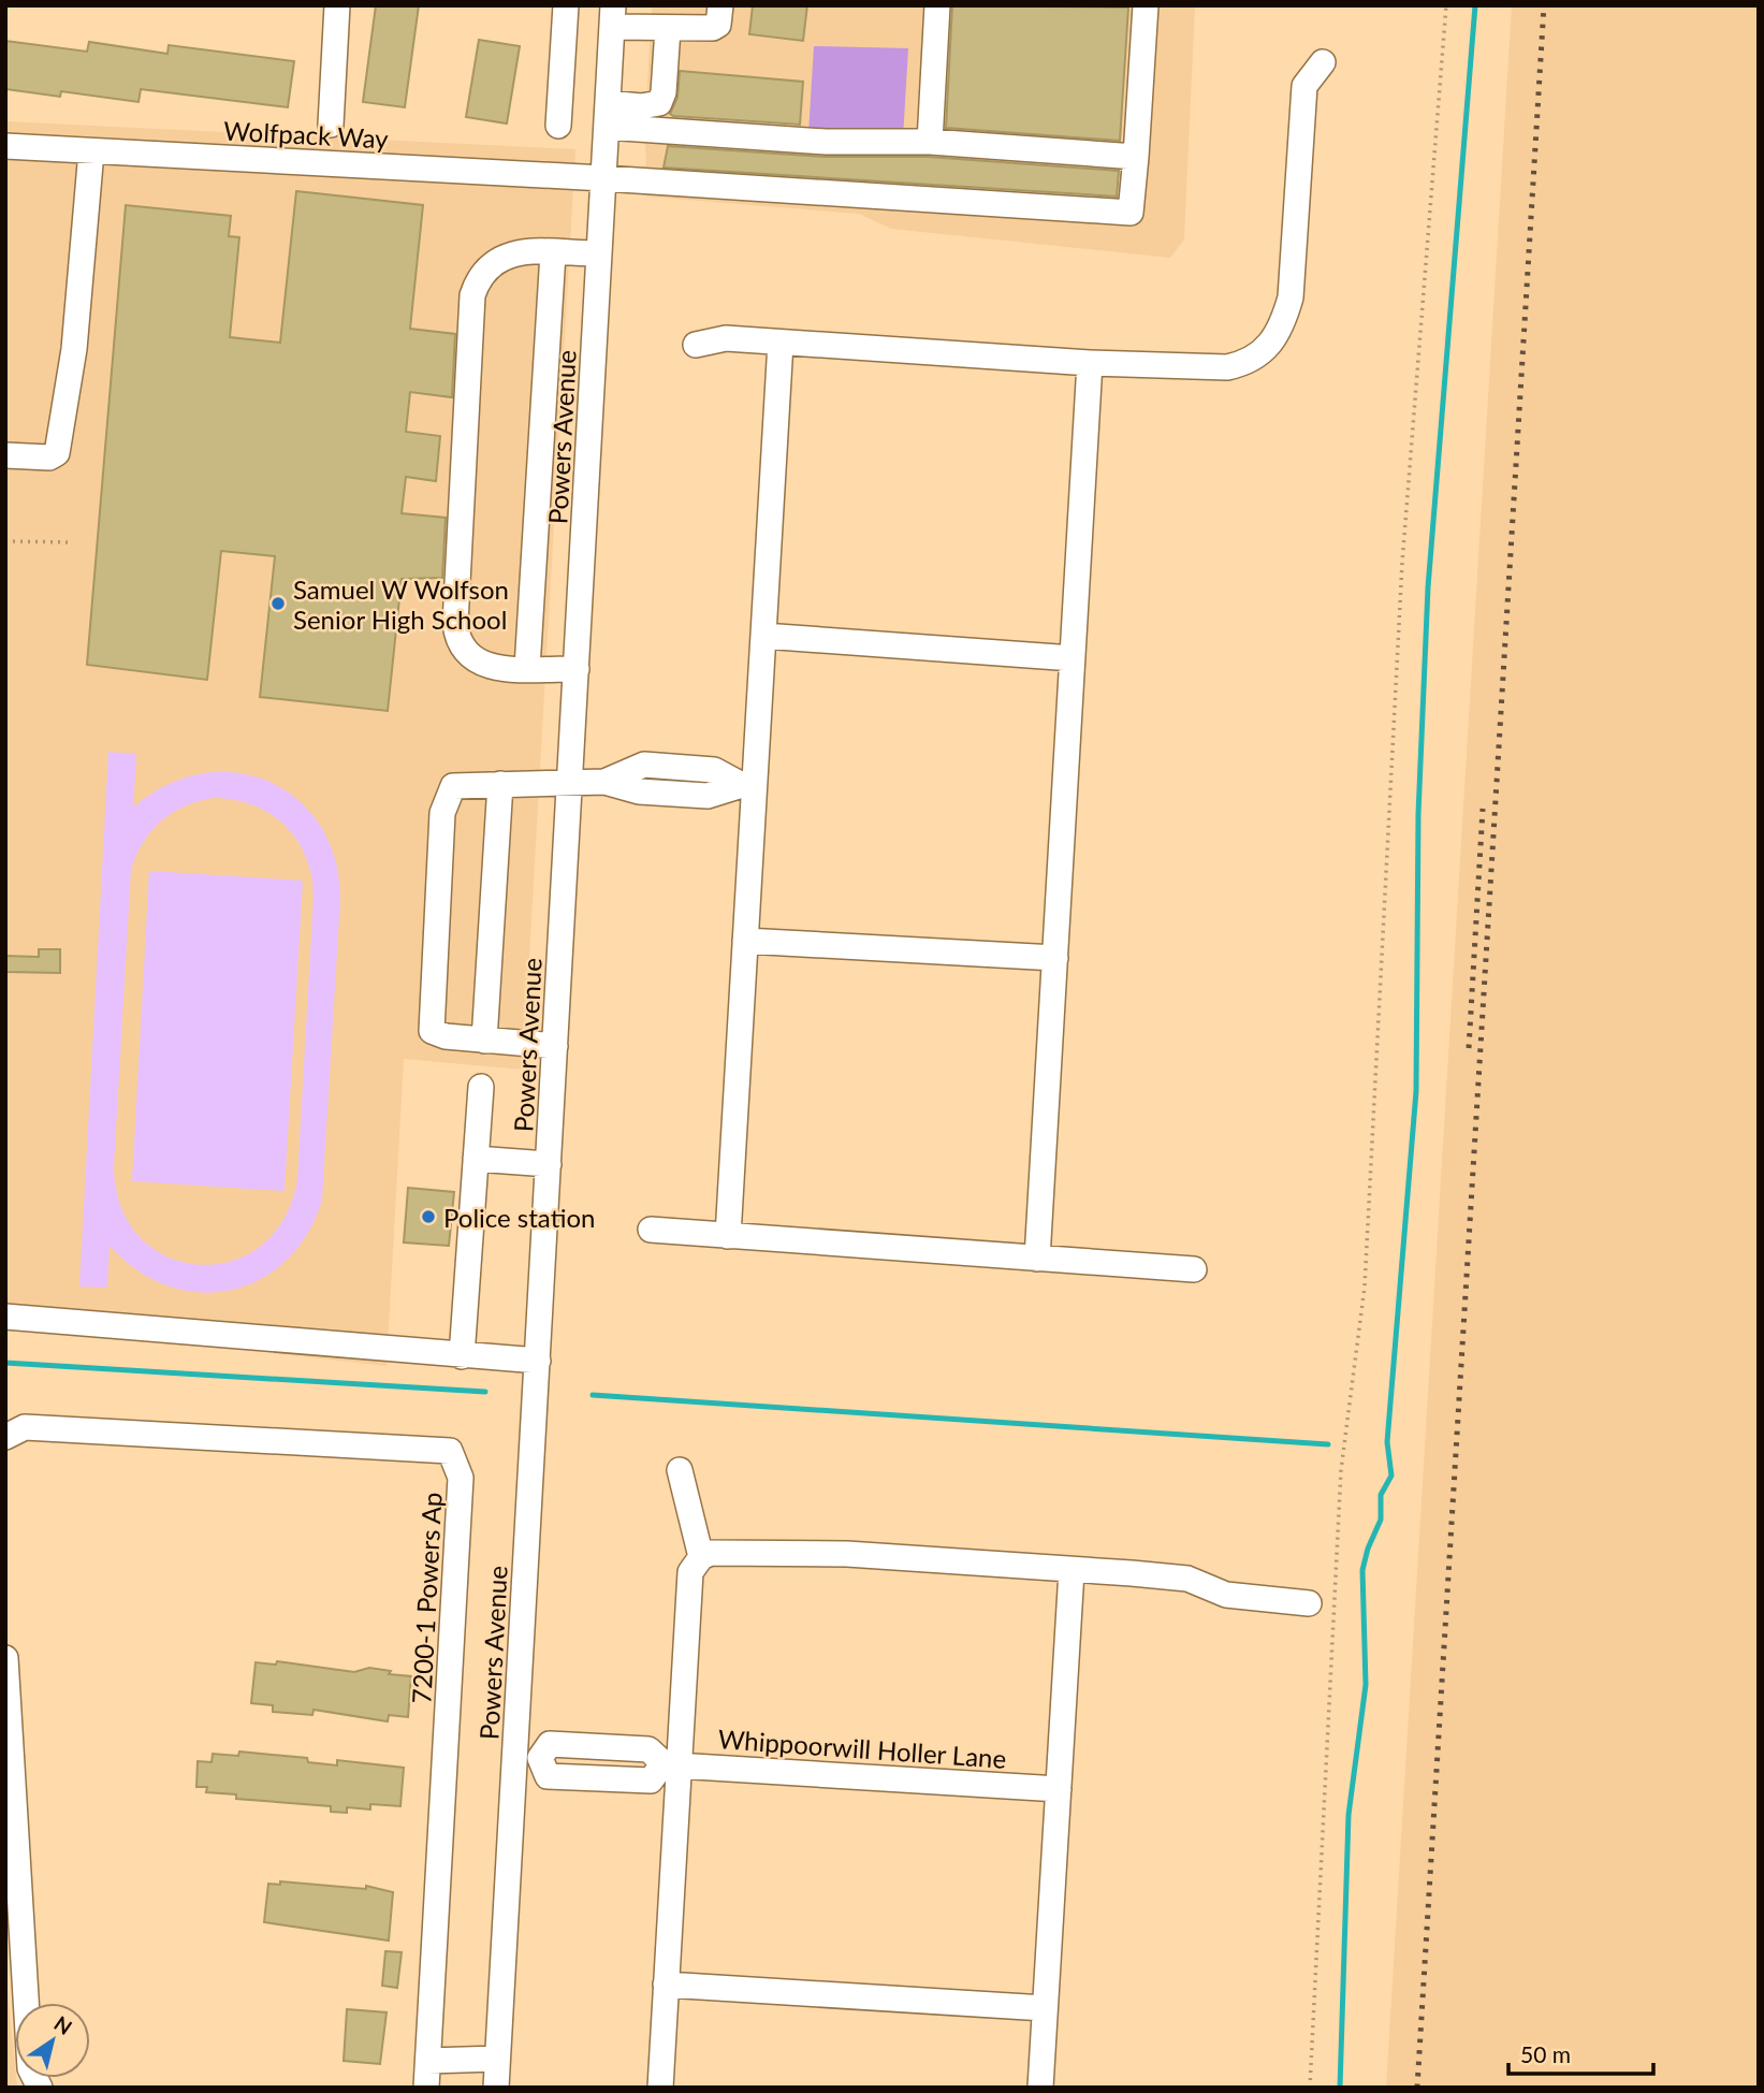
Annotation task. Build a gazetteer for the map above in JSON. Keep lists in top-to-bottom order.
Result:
{
  "streets": {
    "street": [
      "Wolfpack Way",
      "Powers Avenue",
      "7200-1 Powers Ap",
      "Whippoorwill Holler Lane"
    ]
  },
  "crossings": [
    ["Wolfpack Way", "Powers Avenue"]
  ],
  "places": ["Samuel W Wolfson Senior High School", "Police station"],
  "scale_bar": "50 m",
  "north": "top right"
}
